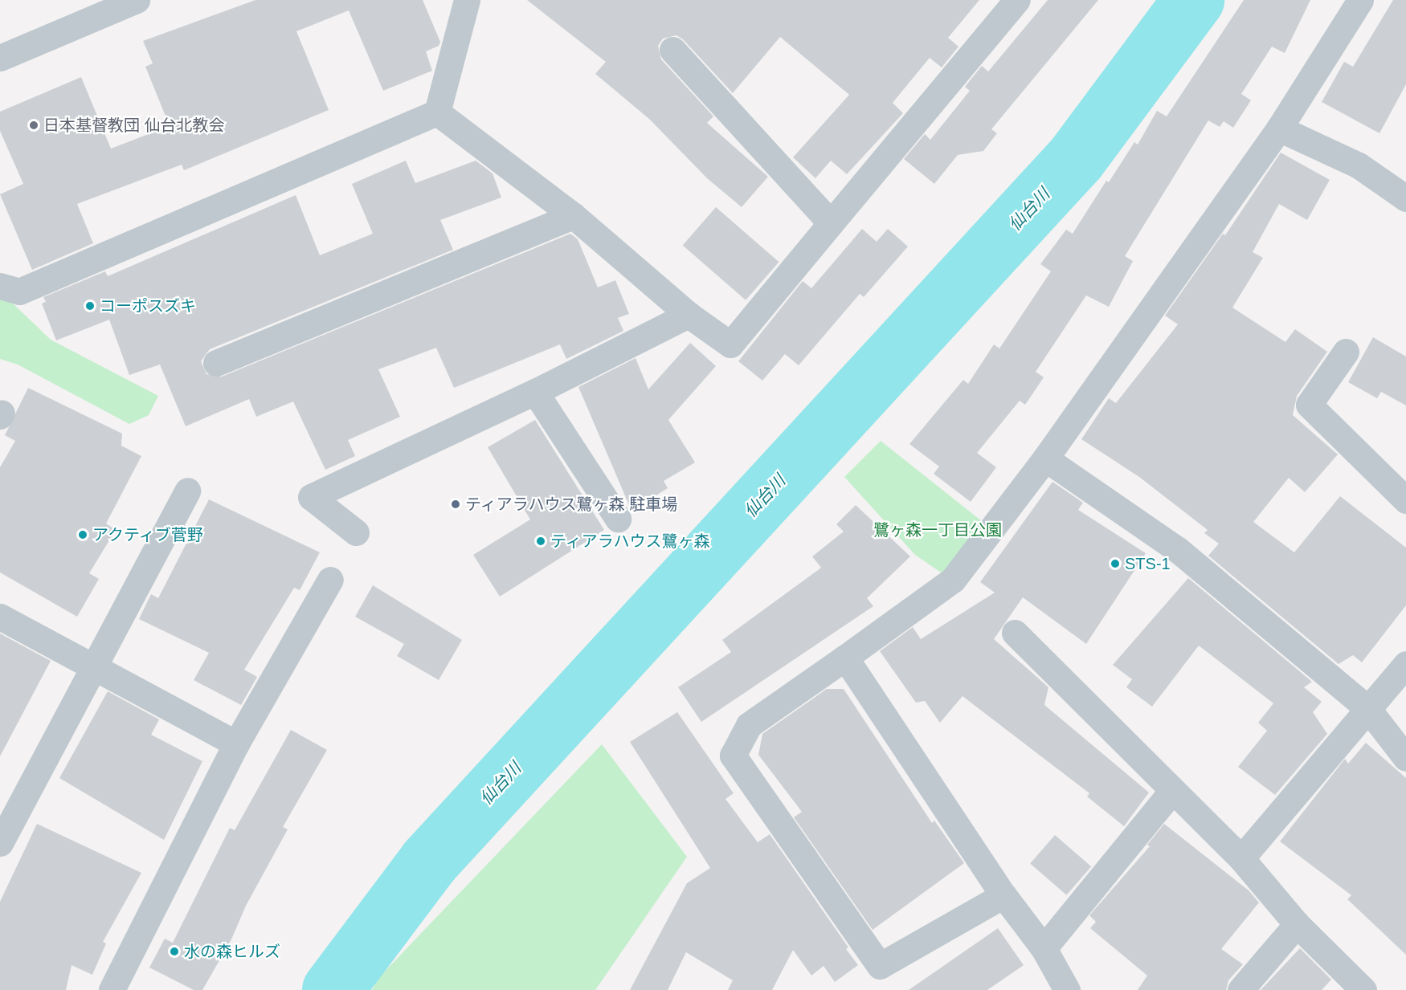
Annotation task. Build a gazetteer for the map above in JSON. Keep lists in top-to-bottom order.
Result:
{
  "water": ["仙台川"],
  "parks": ["鷺ヶ森一丁目公園"],
  "places": [
    "日本基督教団 仙台北教会",
    "コーポスズキ",
    "ティアラハウス鷺ヶ森 駐車場",
    "アクティブ菅野",
    "ティアラハウス鷺ヶ森",
    "STS-1",
    "水の森ヒルズ"
  ]
}
